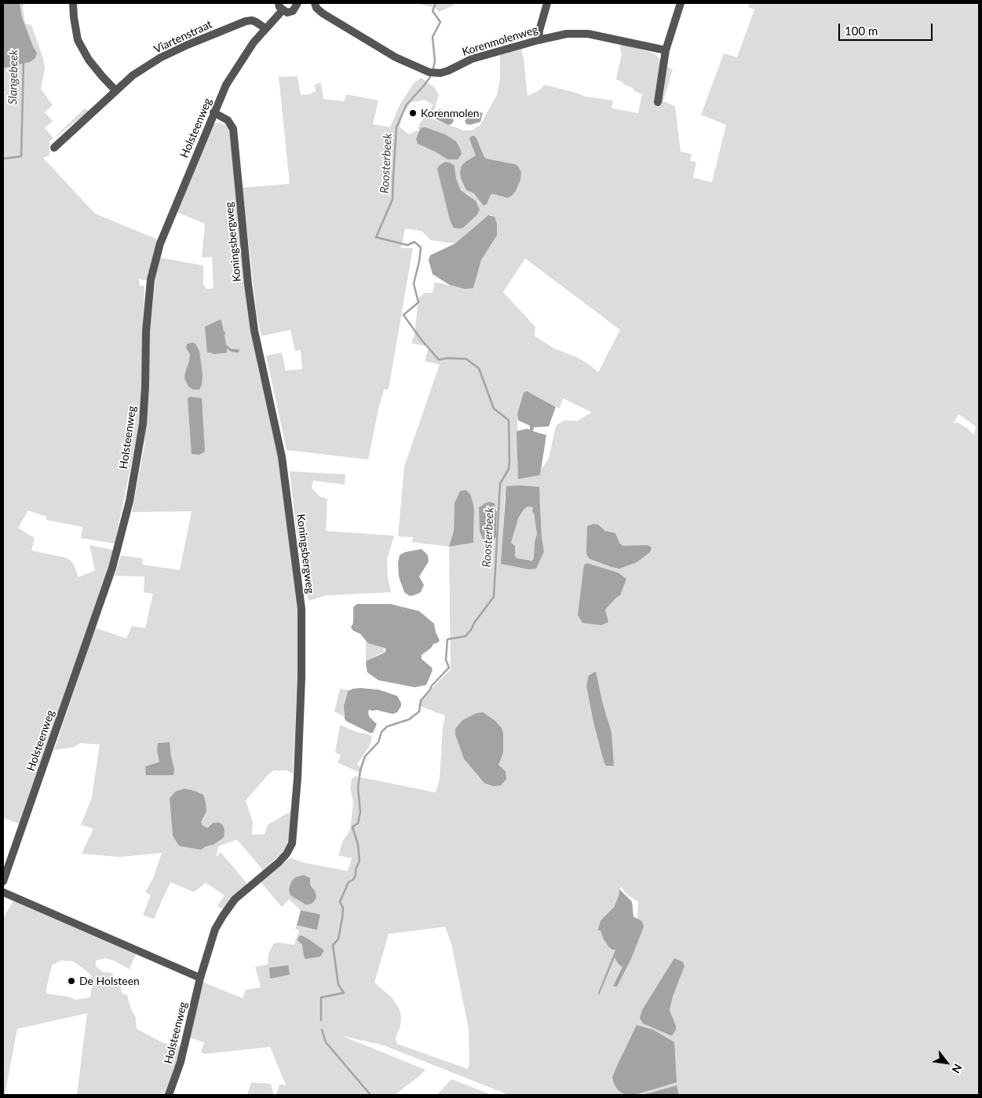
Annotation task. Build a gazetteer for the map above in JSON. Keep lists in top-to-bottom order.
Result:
{
  "streets": {
    "street": [
      "Viartenstraat",
      "Korenmolenweg",
      "Holsteenweg",
      "Koningsbergweg"
    ]
  },
  "crossings": [
    ["Viartenstraat", "Holsteenweg"],
    ["Holsteenweg", "Koningsbergweg"]
  ],
  "water": ["Slangebeek", "Roosterbeek"],
  "places": ["Korenmolen", "De Holsteen"],
  "scale_bar": "100 m",
  "north": "bottom right"
}
